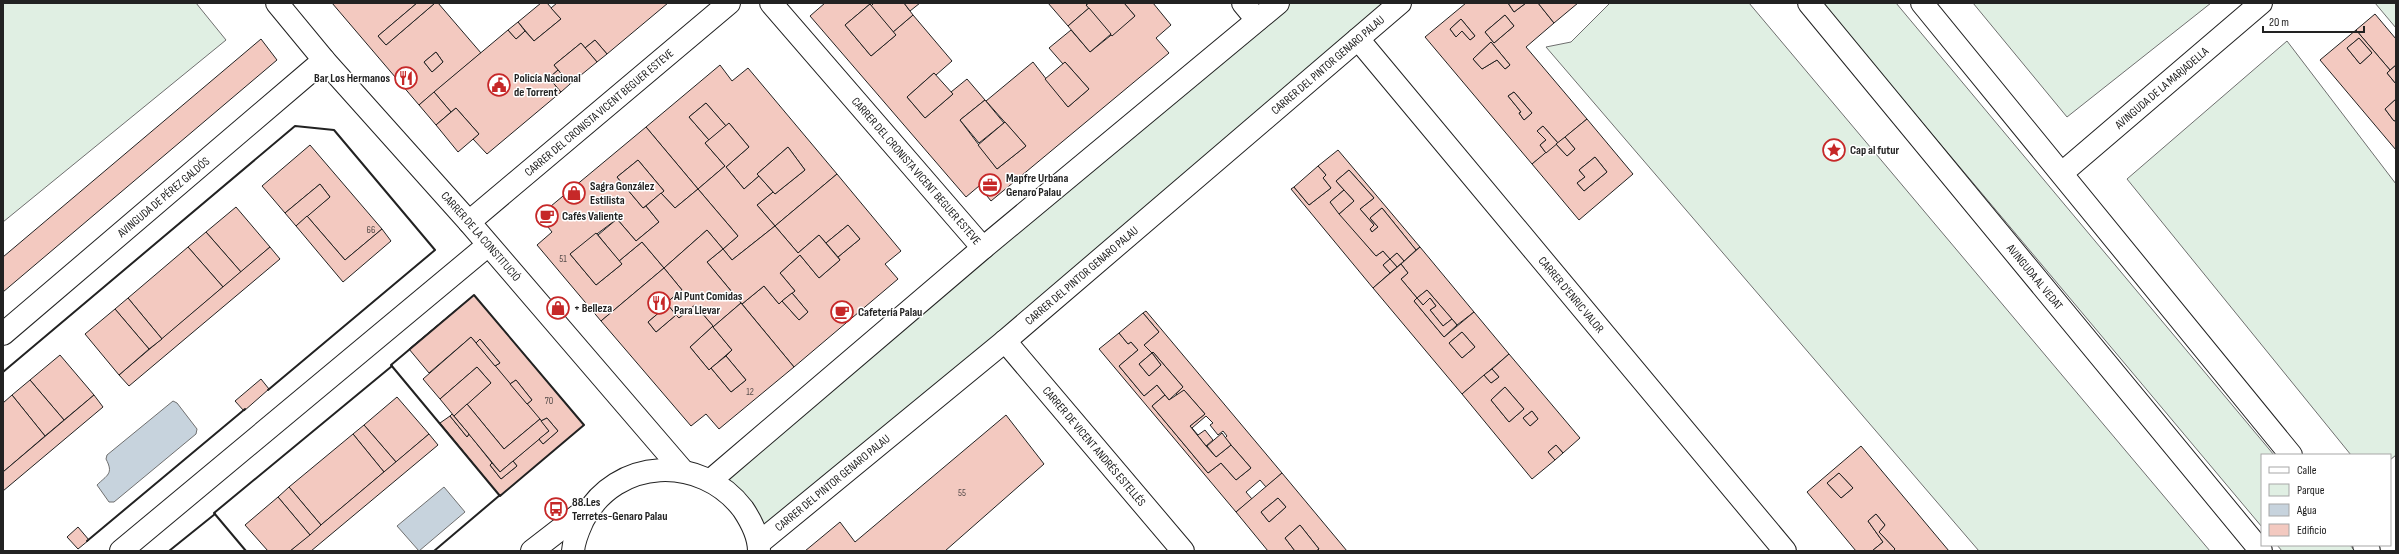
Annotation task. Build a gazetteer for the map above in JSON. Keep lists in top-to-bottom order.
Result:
{
  "streets": {
    "street": [
      "CARRER DEL PINTOR GENARO PALAU",
      "AVINGUDA DE LA MARJADELLA",
      "CARRER DEL CRONISTA VICENT BEGUER ESTEVE",
      "AVINGUDA DE PÉREZ GALDÓS",
      "CARRER DE LA CONSTITUCIÓ",
      "AVINGUDA AL VEDAT",
      "CARRER D'ENRIC VALOR",
      "CARRER DE VICENT ANDRÉS ESTELLÉS"
    ]
  },
  "crossings": [
    ["CARRER DEL PINTOR GENARO PALAU", "CARRER D'ENRIC VALOR"],
    ["CARRER DEL PINTOR GENARO PALAU", "CARRER DE VICENT ANDRÉS ESTELLÉS"],
    ["CARRER DEL CRONISTA VICENT BEGUER ESTEVE", "CARRER DE LA CONSTITUCIÓ"],
    ["AVINGUDA DE PÉREZ GALDÓS", "CARRER DE LA CONSTITUCIÓ"]
  ],
  "places": {
    "restaurant": ["Bar Los Hermanos", "Al Punt Comidas Para Llevar"],
    "public building": ["Policía Nacional de Torrent"],
    "place": ["Cap al futur"],
    "office": ["Mapfre Urbana Genaro Palau"],
    "shop": ["Sagra González Estilista", "+ Belleza"],
    "cafe": ["Cafés Valiente", "Cafetería Palau"],
    "bus stop": ["88.Les Terretes-Genaro Palau"]
  },
  "house_numbers": [
    "66",
    "51",
    "12",
    "70",
    "55"
  ],
  "legend": [
    "Calle",
    "Parque",
    "Agua",
    "Edificio"
  ],
  "scale_bar": "20 m"
}
